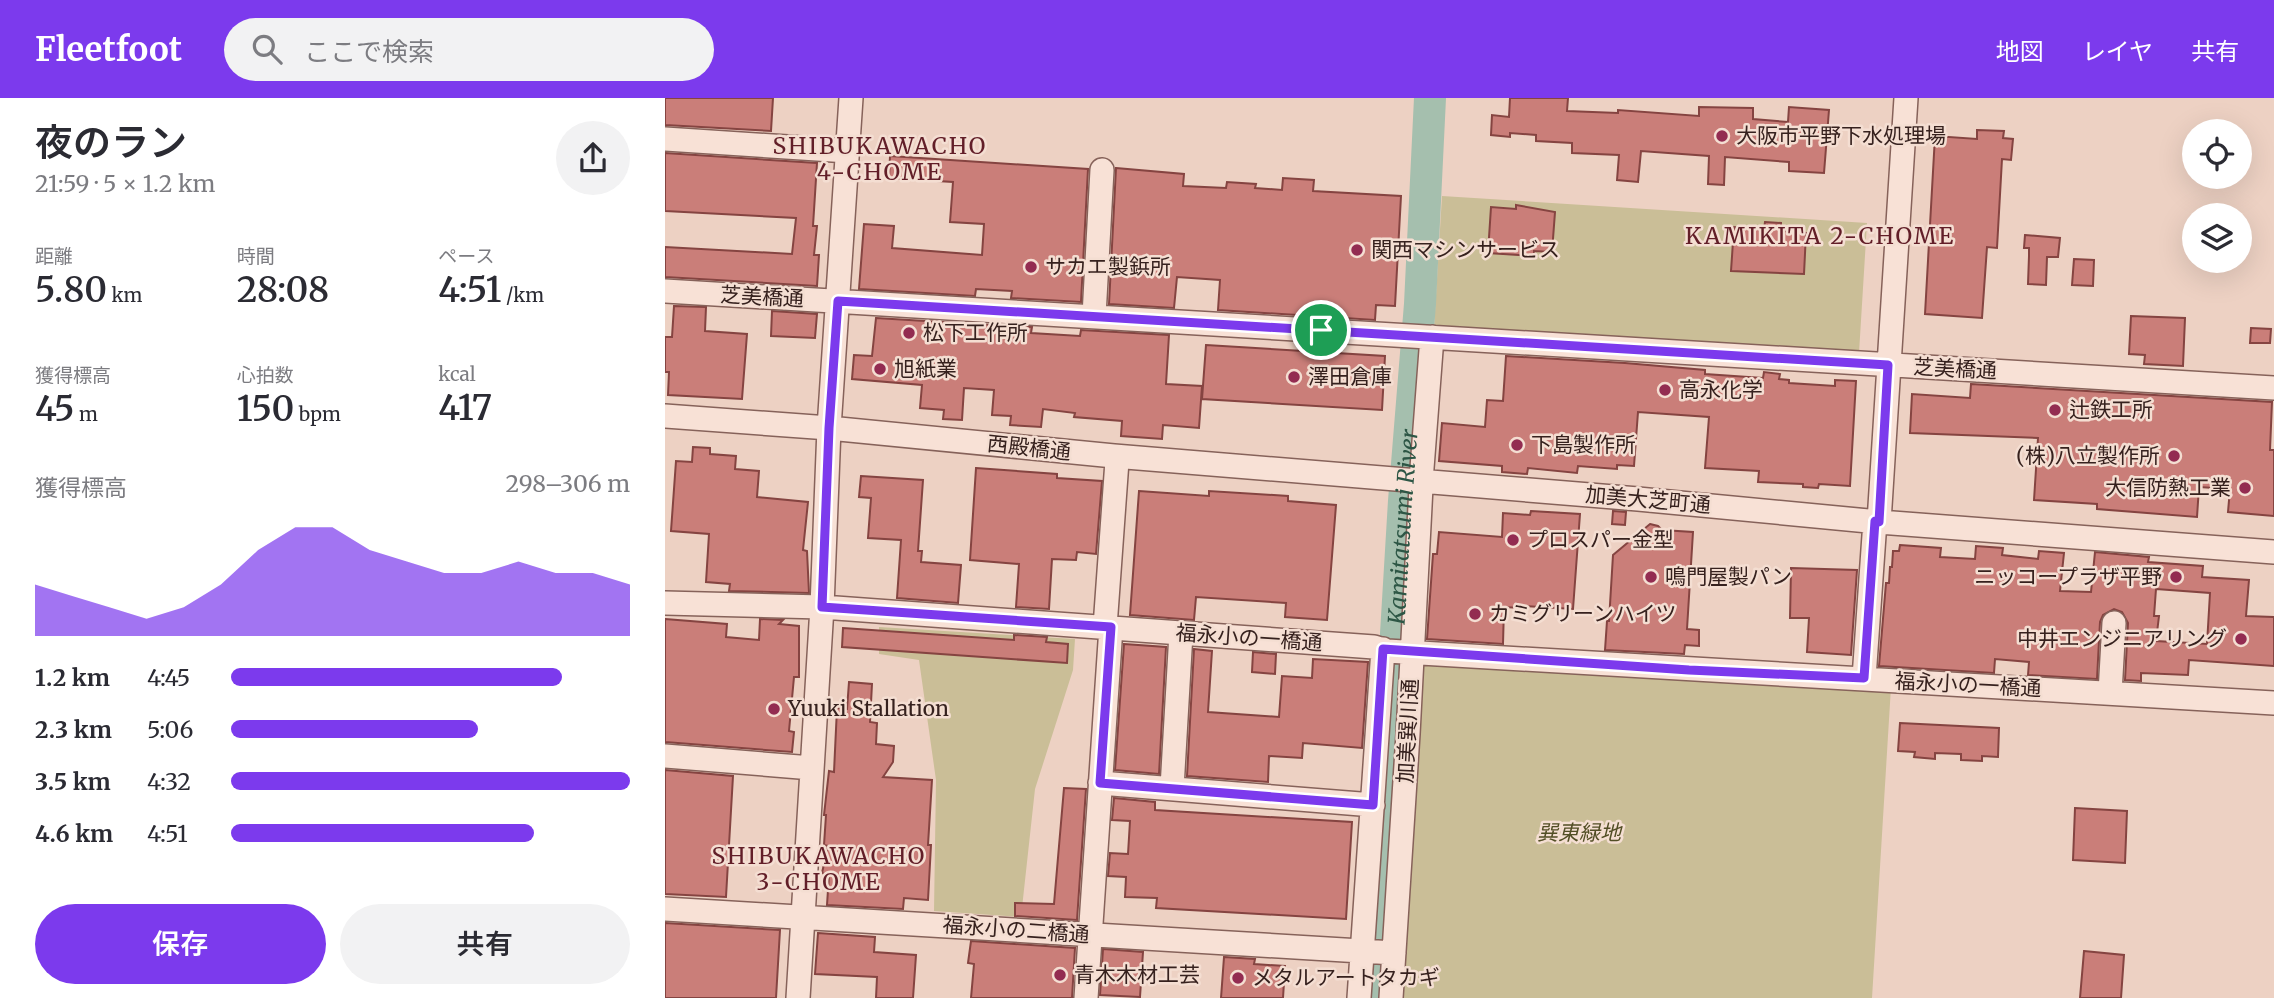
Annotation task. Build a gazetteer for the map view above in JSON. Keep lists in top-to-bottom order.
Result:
{
  "streets": {
    "street": [
      "芝美橋通",
      "西殿橋通",
      "加美大芝町通",
      "福永小の一橋通",
      "加美巽川通",
      "福永小の二橋通"
    ]
  },
  "crossings": [
    ["芝美橋通", "加美巽川通"],
    ["西殿橋通", "加美大芝町通"],
    ["西殿橋通", "加美巽川通"],
    ["加美大芝町通", "加美巽川通"],
    ["福永小の一橋通", "加美巽川通"],
    ["加美巽川通", "福永小の二橋通"]
  ],
  "districts": ["SHIBUKAWACHO 4-CHOME", "KAMIKITA 2-CHOME", "SHIBUKAWACHO 3-CHOME"],
  "water": ["Kamitatsumi River"],
  "parks": ["巽東緑地"],
  "places": [
    "大阪市平野下水処理場",
    "関西マシンサービス",
    "サカエ製鋲所",
    "松下工作所",
    "旭紙業",
    "澤田倉庫",
    "高永化学",
    "辻鉄工所",
    "下島製作所",
    "(株)八立製作所",
    "大信防熱工業",
    "プロスパー金型",
    "鳴門屋製パン",
    "ニッコープラザ平野",
    "カミグリーンハイツ",
    "中井エンジニアリング",
    "Yuuki Stallation",
    "青木木材工芸",
    "メタルアートタカギ"
  ],
  "page": {
    "header": "Fleetfoot",
    "search": "ここで検索",
    "nav": ["地図", "レイヤ", "共有"],
    "heading": ["夜のラン", "21:59 · 5 × 1.2 km"],
    "stats": [
      ["距離", "5.80 km"],
      ["時間", "28:08"],
      ["ペース", "4:51 /km"],
      ["獲得標高", "45 m"],
      ["心拍数", "150 bpm"],
      ["kcal", "417"]
    ],
    "chart": ["獲得標高", "298–306 m"],
    "list": [
      {
        "name": "1.2 km",
        "note": "4:45"
      },
      {
        "name": "2.3 km",
        "note": "5:06"
      },
      {
        "name": "3.5 km",
        "note": "4:32"
      },
      {
        "name": "4.6 km",
        "note": "4:51"
      }
    ],
    "buttons": ["保存", "共有"]
  }
}
